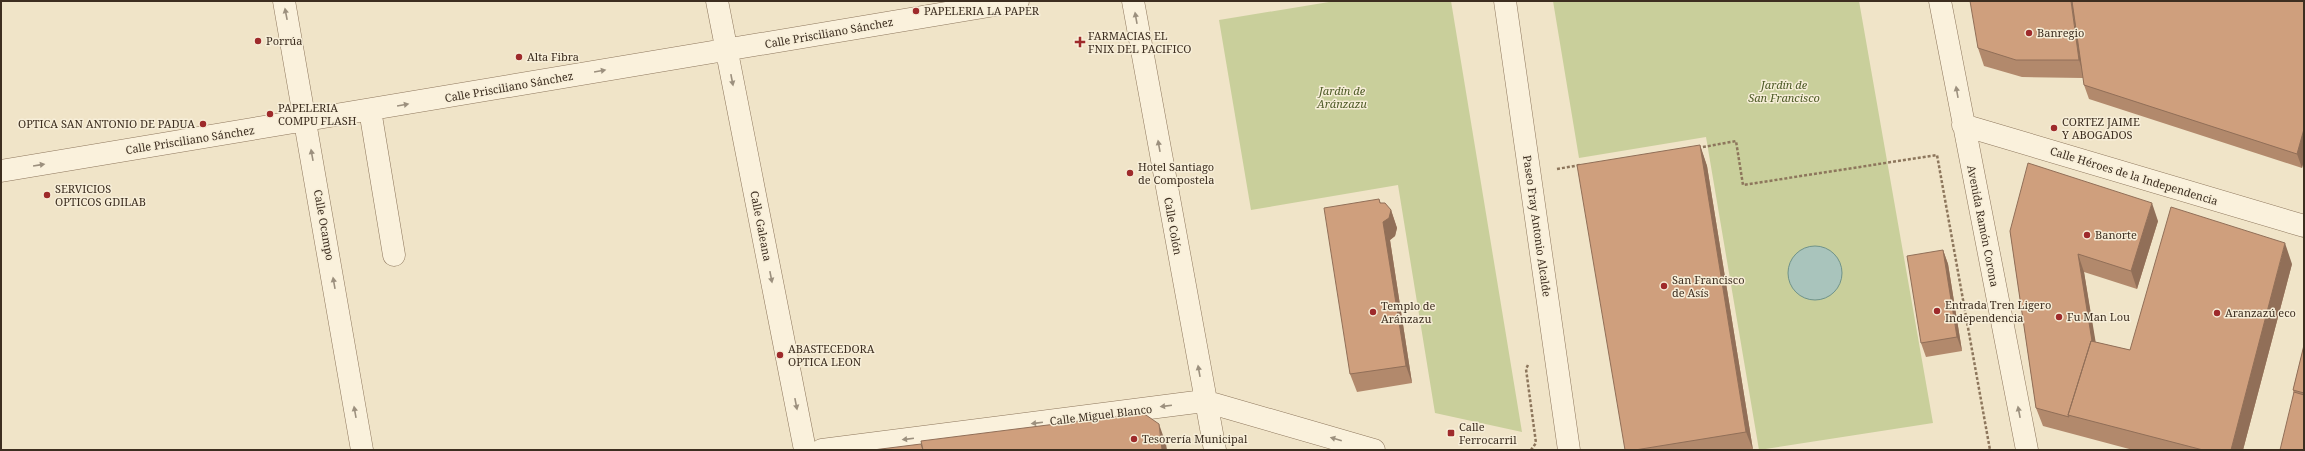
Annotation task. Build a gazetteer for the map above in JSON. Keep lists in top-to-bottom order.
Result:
{
  "streets": {
    "street": [
      "Calle Prisciliano Sánchez",
      "Calle Héroes de la Independencia",
      "Calle Ocampo",
      "Calle Galeana",
      "Calle Colón",
      "Paseo Fray Antonio Alcalde",
      "Avenida Ramón Corona",
      "Calle Miguel Blanco"
    ]
  },
  "crossings": [
    ["Calle Prisciliano Sánchez", "Calle Ocampo"],
    ["Calle Prisciliano Sánchez", "Calle Galeana"],
    ["Calle Héroes de la Independencia", "Avenida Ramón Corona"],
    ["Calle Colón", "Calle Miguel Blanco"]
  ],
  "one_way": [
    "Calle Prisciliano Sánchez",
    "Calle Galeana",
    "Calle Colón",
    "Avenida Ramón Corona",
    "Calle Miguel Blanco"
  ],
  "parks": ["Jardín de San Francisco", "Jardín de Aránzazu"],
  "places": {
    "other": [
      "PAPELERIA LA PAPER",
      "Banregio",
      "Porrúa",
      "Alta Fibra",
      "PAPELERIA COMPU FLASH",
      "OPTICA SAN ANTONIO DE PADUA",
      "CORTEZ JAIME Y ABOGADOS",
      "Hotel Santiago de Compostela",
      "SERVICIOS OPTICOS GDILAB",
      "Banorte",
      "San Francisco de Asís",
      "Entrada Tren Ligero Independencia",
      "Templo de Aránzazu",
      "Aranzazú eco",
      "Fu Man Lou",
      "ABASTECEDORA OPTICA LEON",
      "Tesorería Municipal"
    ],
    "health": ["FARMACIAS EL FNIX DEL PACIFICO"],
    "transit": ["Calle Ferrocarril"]
  }
}
